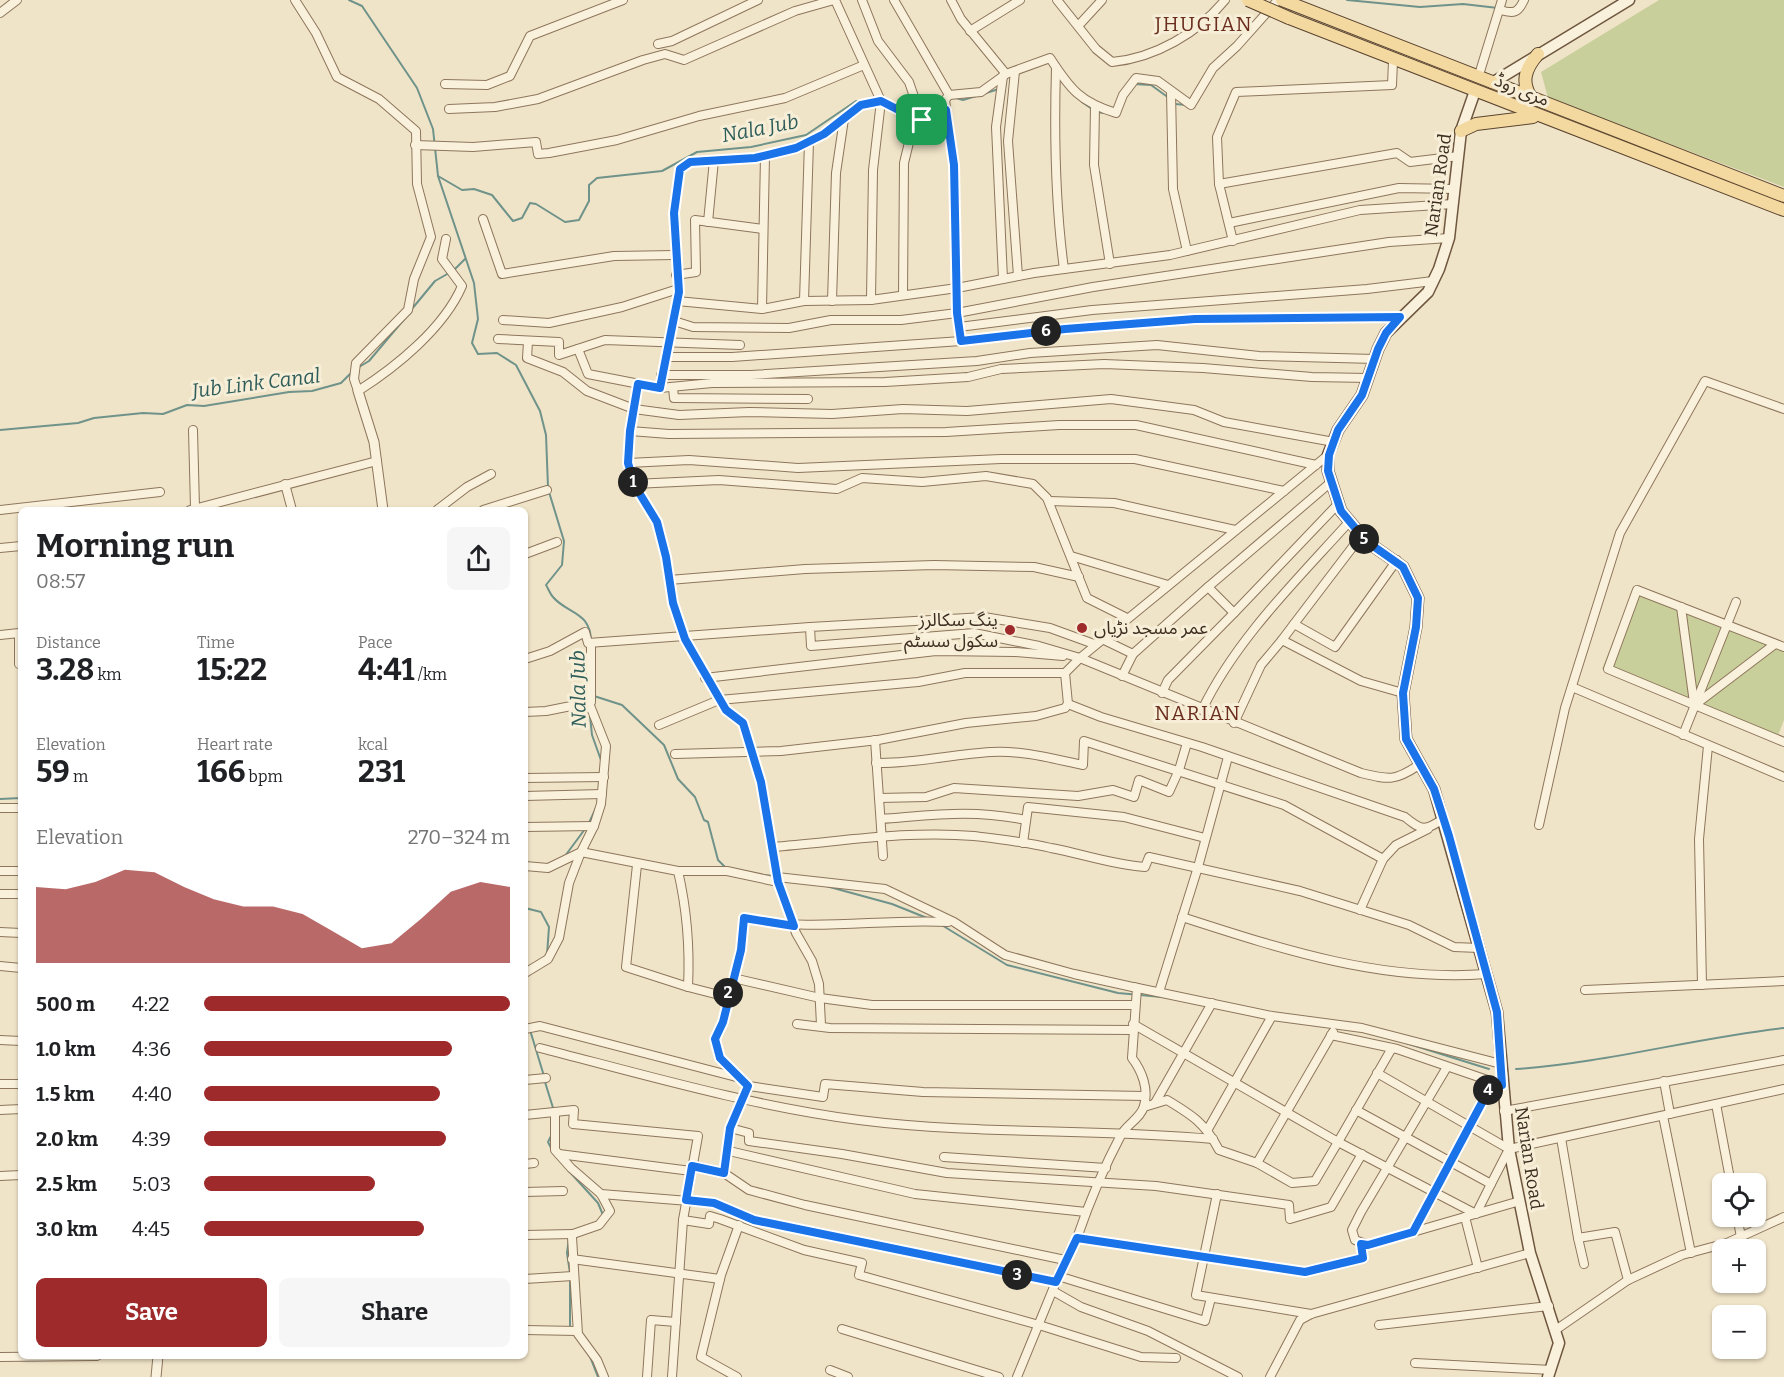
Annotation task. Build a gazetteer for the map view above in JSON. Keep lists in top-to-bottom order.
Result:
{
  "streets": {
    "main road": ["مری روڈ", "Narian Road"]
  },
  "crossings": [
    ["مری روڈ", "Narian Road"]
  ],
  "districts": ["JHUGIAN", "NARIAN"],
  "water": ["Nala Jub", "Jub Link Canal"],
  "places": ["عمر مسجد نڑیاں", "ینگ سکالرز سکول سسٹم"],
  "page": {
    "pins": [
      "6",
      "1",
      "5",
      "2",
      "4",
      "3"
    ],
    "heading": ["Morning run", "08:57"],
    "stats": [
      ["Distance", "3.28 km"],
      ["Time", "15:22"],
      ["Pace", "4:41 /km"],
      ["Elevation", "59 m"],
      ["Heart rate", "166 bpm"],
      ["kcal", "231"]
    ],
    "chart": ["Elevation", "270–324 m"],
    "list": [
      {
        "name": "500 m",
        "note": "4:22"
      },
      {
        "name": "1.0 km",
        "note": "4:36"
      },
      {
        "name": "1.5 km",
        "note": "4:40"
      },
      {
        "name": "2.0 km",
        "note": "4:39"
      },
      {
        "name": "2.5 km",
        "note": "5:03"
      },
      {
        "name": "3.0 km",
        "note": "4:45"
      }
    ],
    "map_buttons": ["+", "−"],
    "buttons": ["Save", "Share"]
  }
}
